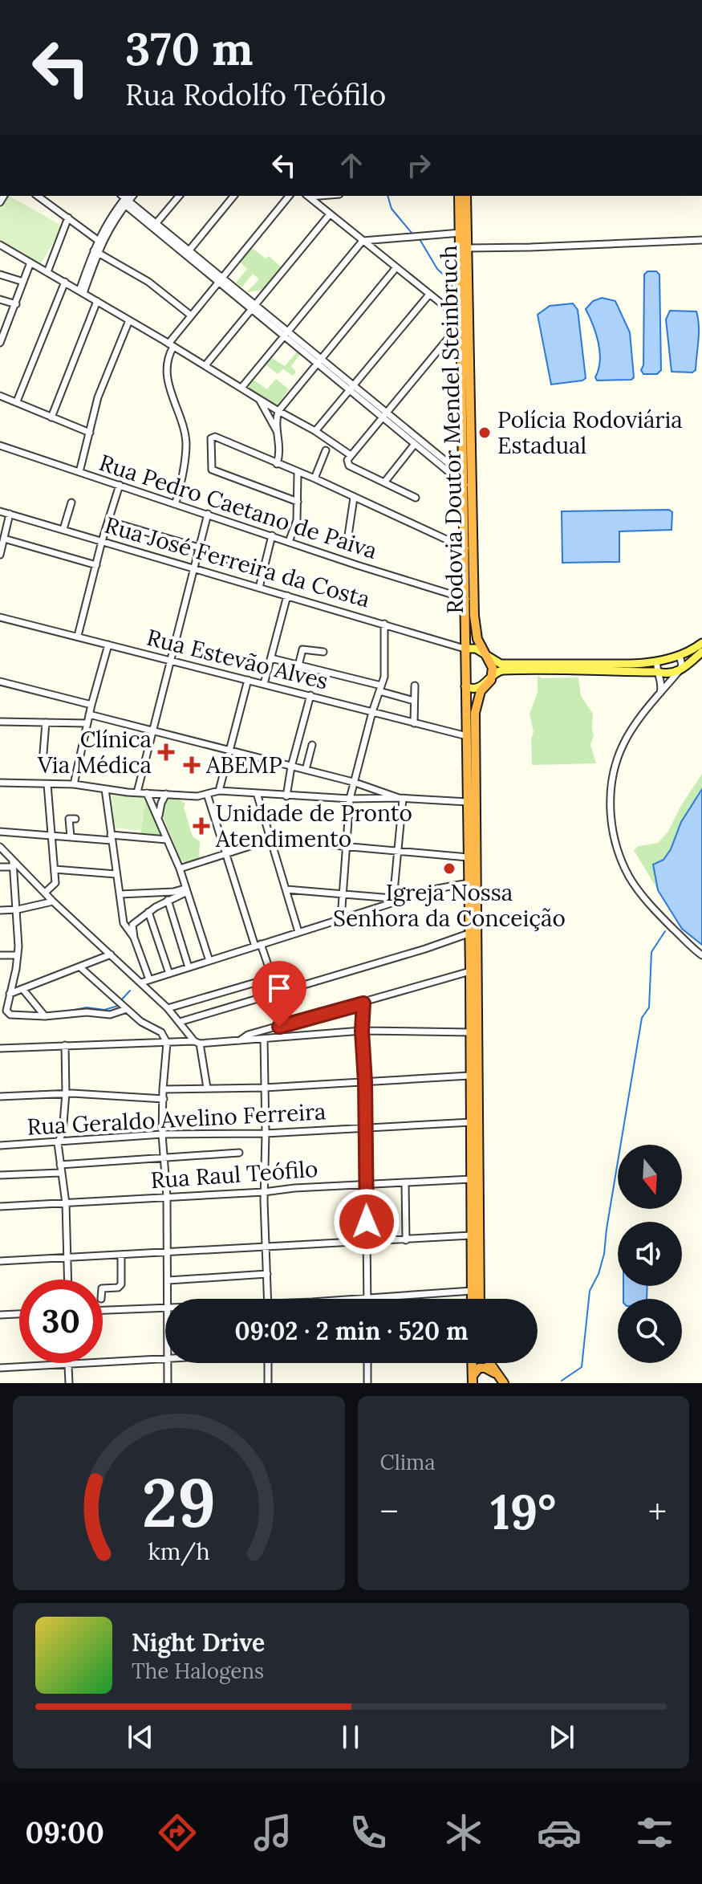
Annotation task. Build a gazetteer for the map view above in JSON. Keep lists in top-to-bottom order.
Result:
{
  "streets": {
    "highway": ["Rodovia Doutor Mendel Steinbruch"],
    "street": [
      "Rua Pedro Caetano de Paiva",
      "Rua José Ferreira da Costa",
      "Rua Estevão Alves",
      "Rua Geraldo Avelino Ferreira",
      "Rua Raul Teófilo"
    ]
  },
  "crossings": [
    ["Rodovia Doutor Mendel Steinbruch", "Rua Pedro Caetano de Paiva"],
    ["Rodovia Doutor Mendel Steinbruch", "Rua José Ferreira da Costa"],
    ["Rodovia Doutor Mendel Steinbruch", "Rua Estevão Alves"],
    ["Rodovia Doutor Mendel Steinbruch", "Rua Geraldo Avelino Ferreira"],
    ["Rodovia Doutor Mendel Steinbruch", "Rua Raul Teófilo"]
  ],
  "places": {
    "other": ["Polícia Rodoviária Estadual", "Igreja Nossa Senhora da Conceição"],
    "health": ["Clínica Via Médica", "ABEMP", "Unidade de Pronto Atendimento"]
  },
  "north": "bottom",
  "page": {
    "turn": ["370 m", "Rua Rodolfo Teófilo"],
    "limit": "30",
    "trip": "09:02 · 2 min · 520 m",
    "tile": "Clima",
    "heat": ["−", "19°", "+"],
    "song": ["Night Drive", "The Halogens"],
    "tabs": "09:00",
    "gauge": ["29", "km/h"]
  }
}
